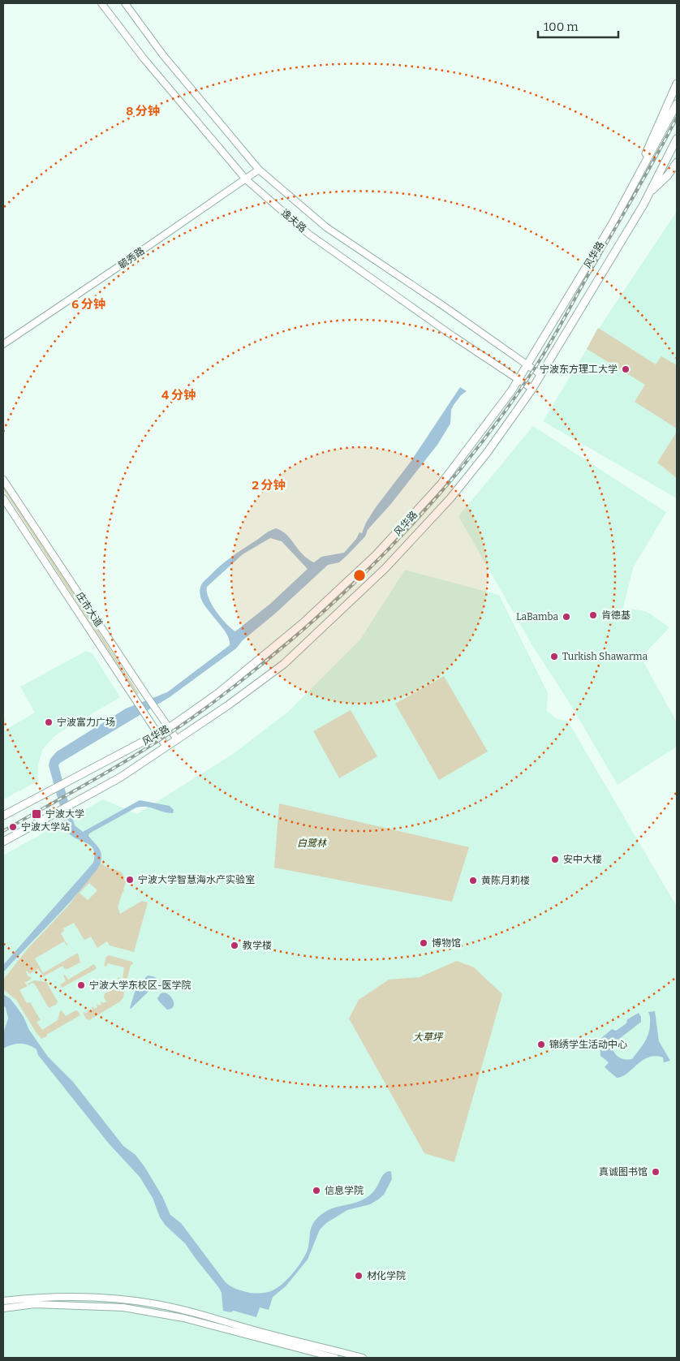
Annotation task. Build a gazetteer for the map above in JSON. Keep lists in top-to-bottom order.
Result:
{
  "streets": {
    "main road": [
      "逸夫路",
      "风华路",
      "毓秀路",
      "庄市大道"
    ]
  },
  "crossings": [
    ["逸夫路", "风华路"],
    ["逸夫路", "毓秀路"],
    ["风华路", "庄市大道"]
  ],
  "parks": ["白鹭林", "大草坪"],
  "places": {
    "other": [
      "宁波东方理工大学",
      "肯德基",
      "LaBamba",
      "Turkish Shawarma",
      "宁波富力广场",
      "宁波大学站",
      "安中大楼",
      "宁波大学智慧海水产实验室",
      "黄陈月莉楼",
      "博物馆",
      "教学楼",
      "宁波大学东校区-医学院",
      "锦绣学生活动中心",
      "真诚图书馆",
      "信息学院",
      "材化学院"
    ],
    "transit": ["宁波大学"]
  },
  "scale_bar": "100 m",
  "rings": [
    "8 分钟",
    "6 分钟",
    "4 分钟",
    "2 分钟"
  ]
}
